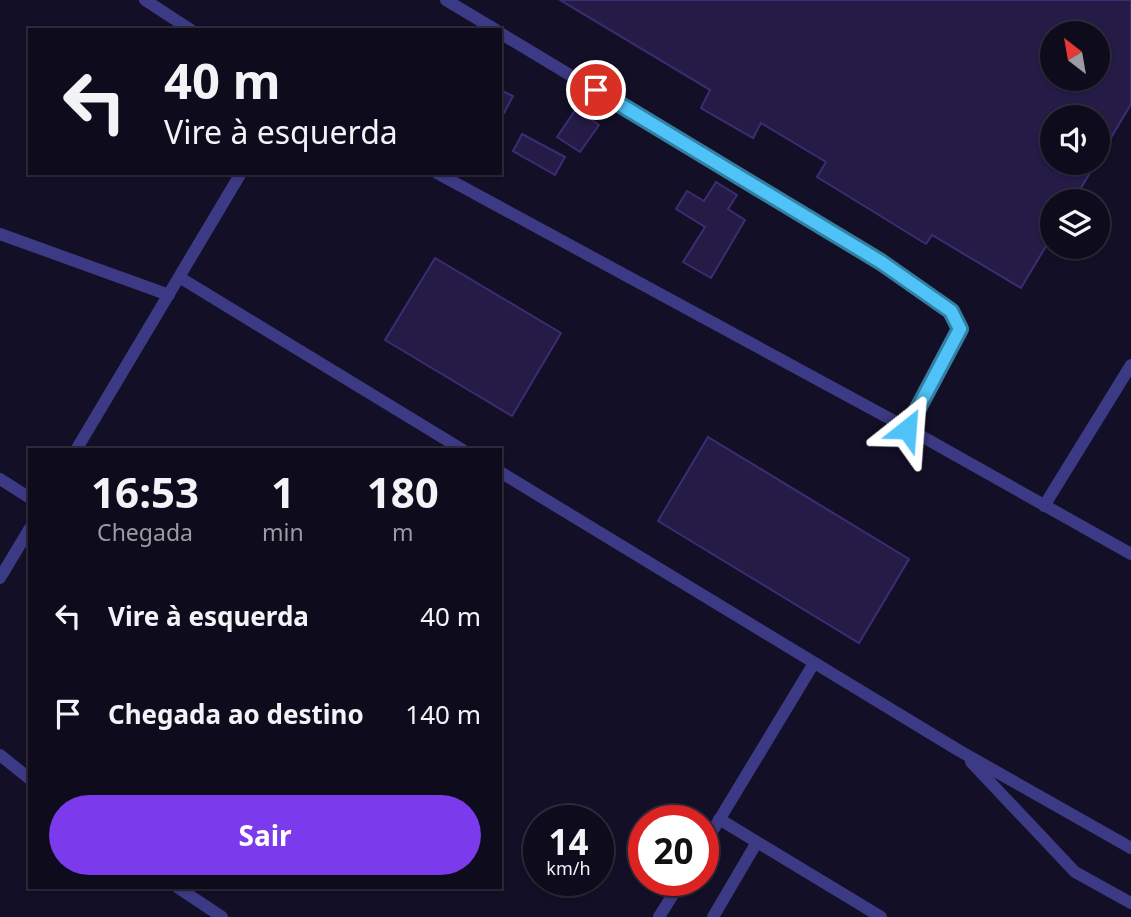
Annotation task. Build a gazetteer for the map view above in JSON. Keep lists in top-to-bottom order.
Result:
{
  "north": "top left",
  "page": {
    "turn": ["40 m", "Vire à esquerda"],
    "eta": [
      "16:53",
      "Chegada",
      "1",
      "min",
      "180",
      "m"
    ],
    "list": [
      {
        "name": "Vire à esquerda",
        "value": "40 m"
      },
      {
        "name": "Chegada ao destino",
        "value": "140 m"
      }
    ],
    "buttons": "Sair",
    "speed": "14 km/h",
    "limit": "20"
  }
}
